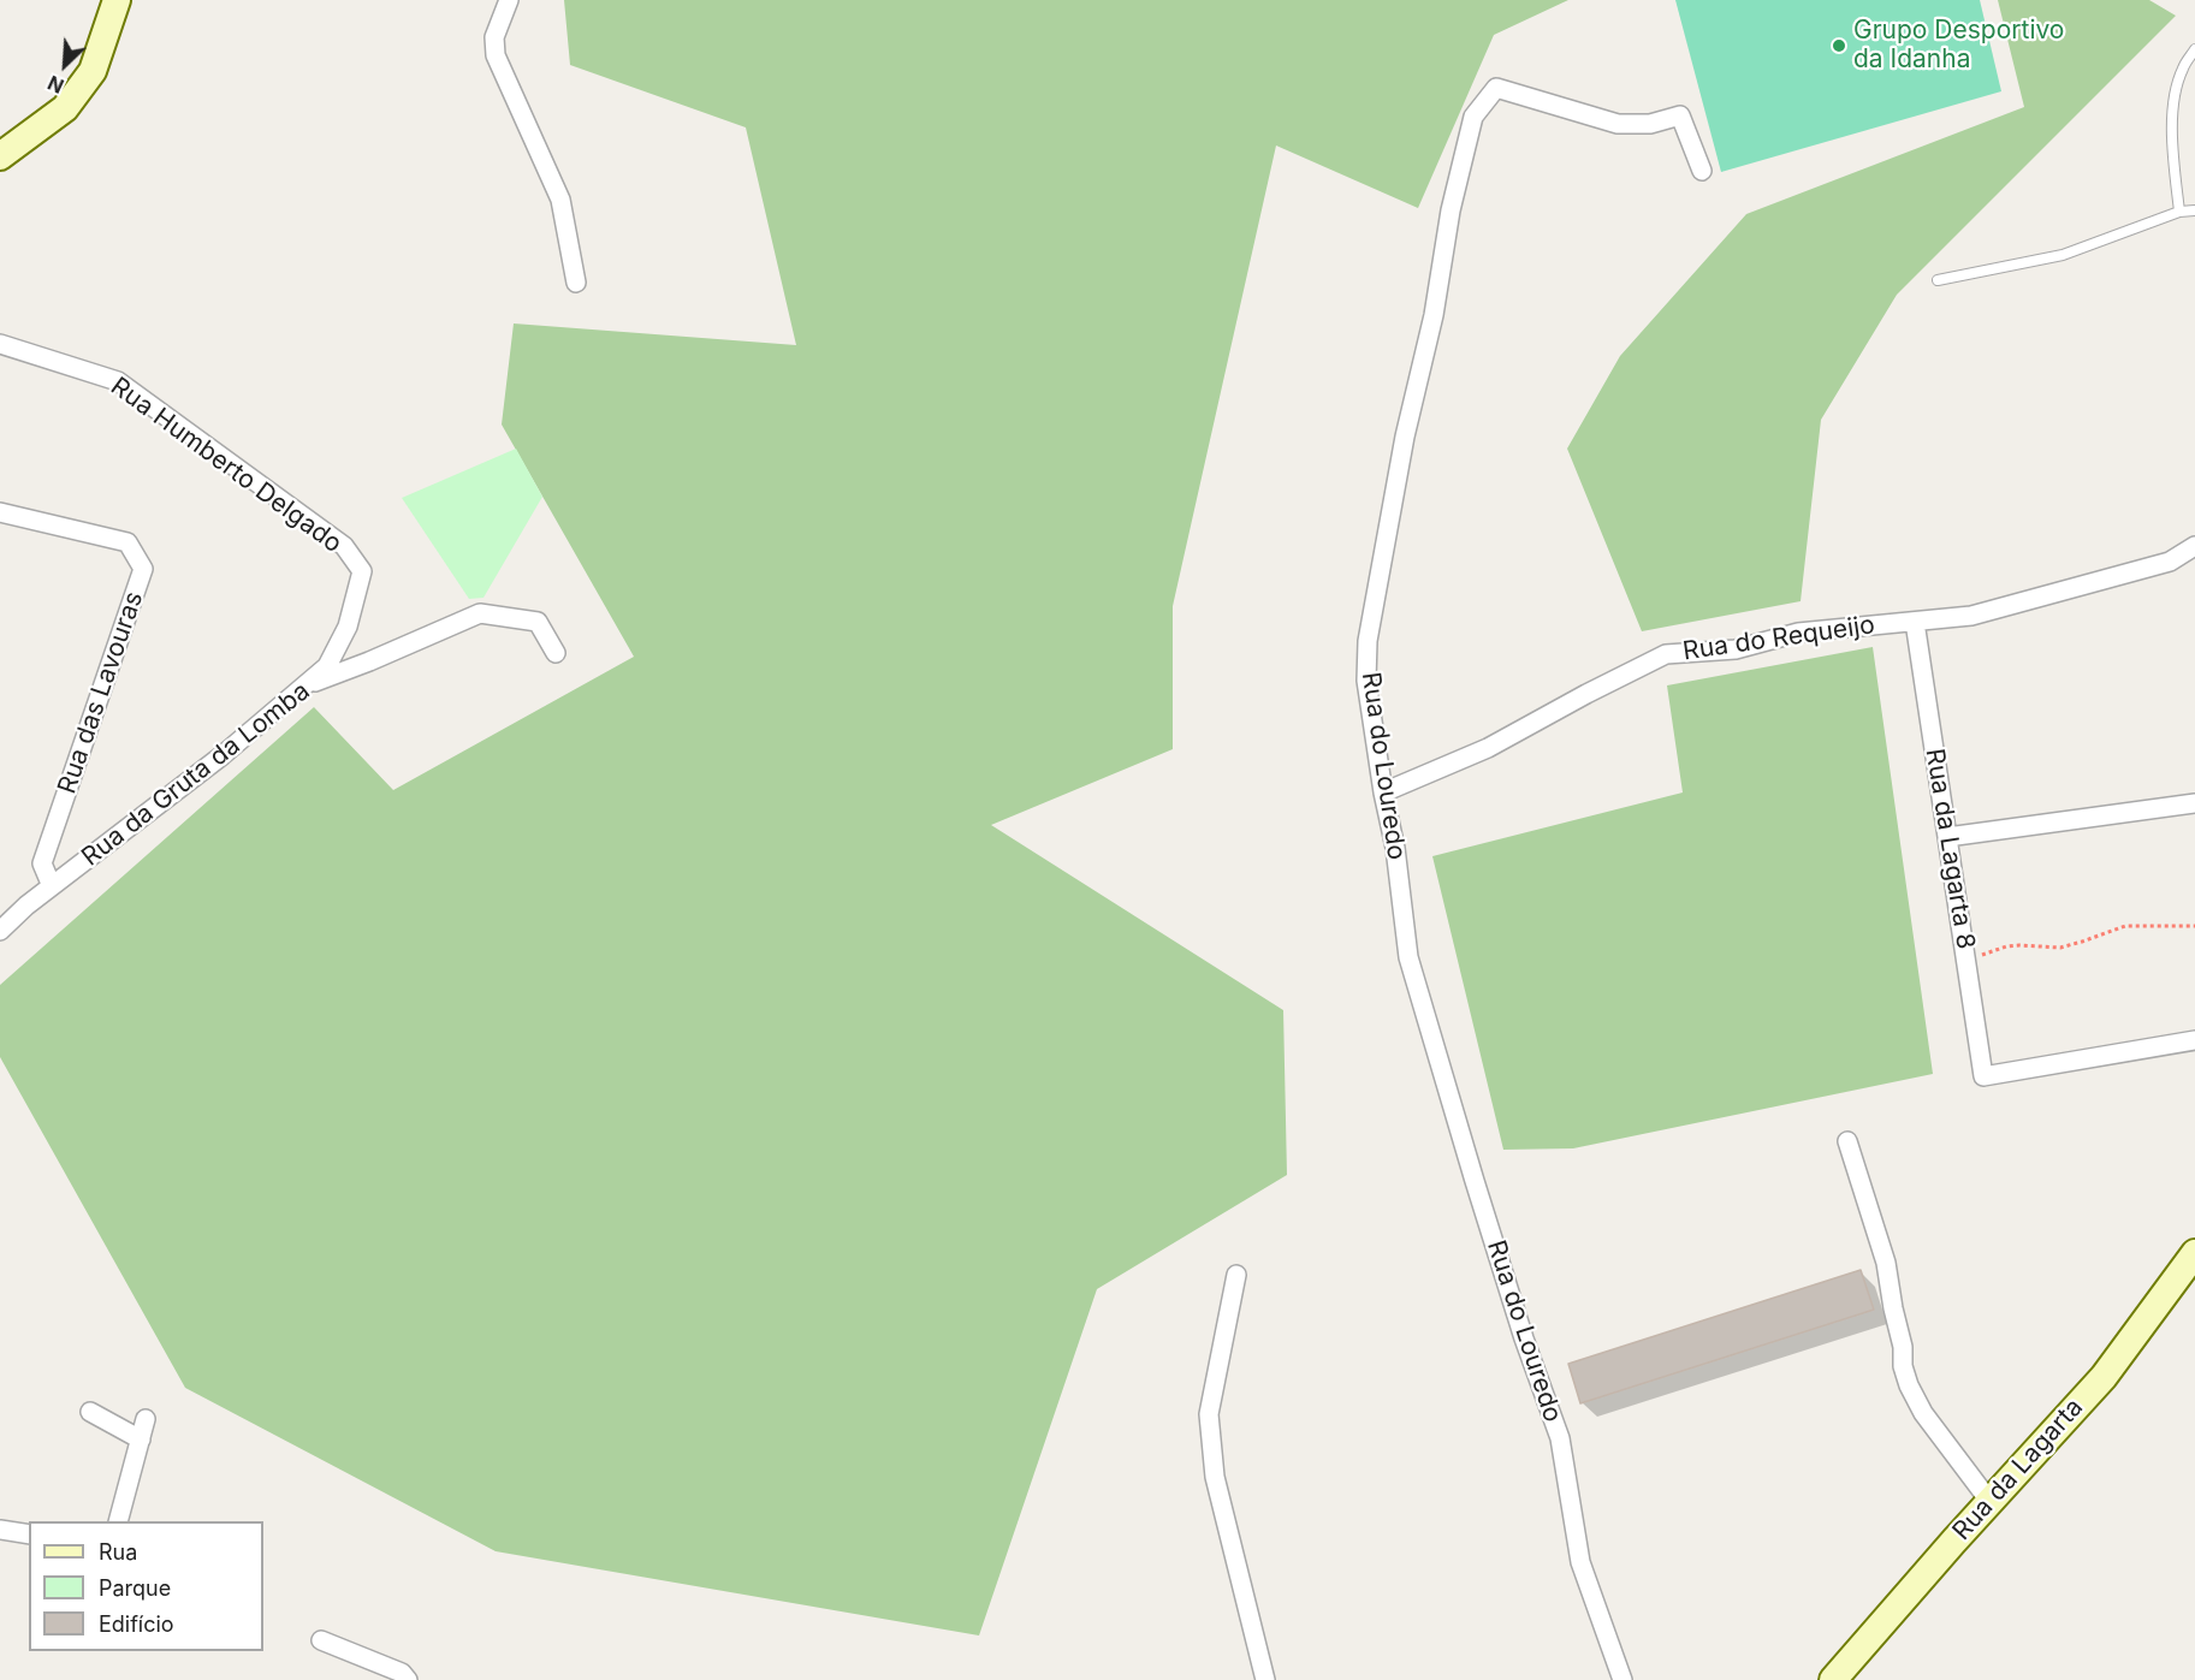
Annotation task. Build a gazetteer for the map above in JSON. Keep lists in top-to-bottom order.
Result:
{
  "streets": {
    "street": [
      "Rua Humberto Delgado",
      "Rua do Requeijo",
      "Rua das Lavouras",
      "Rua do Louredo",
      "Rua da Gruta da Lomba",
      "Rua da Lagarta 8",
      "Rua da Lagarta"
    ]
  },
  "crossings": [
    ["Rua Humberto Delgado", "Rua da Gruta da Lomba"],
    ["Rua do Requeijo", "Rua do Louredo"],
    ["Rua do Requeijo", "Rua da Lagarta 8"],
    ["Rua das Lavouras", "Rua da Gruta da Lomba"]
  ],
  "places": ["Grupo Desportivo da Idanha"],
  "legend": ["Rua", "Parque", "Edifício"],
  "north": "bottom left"
}
